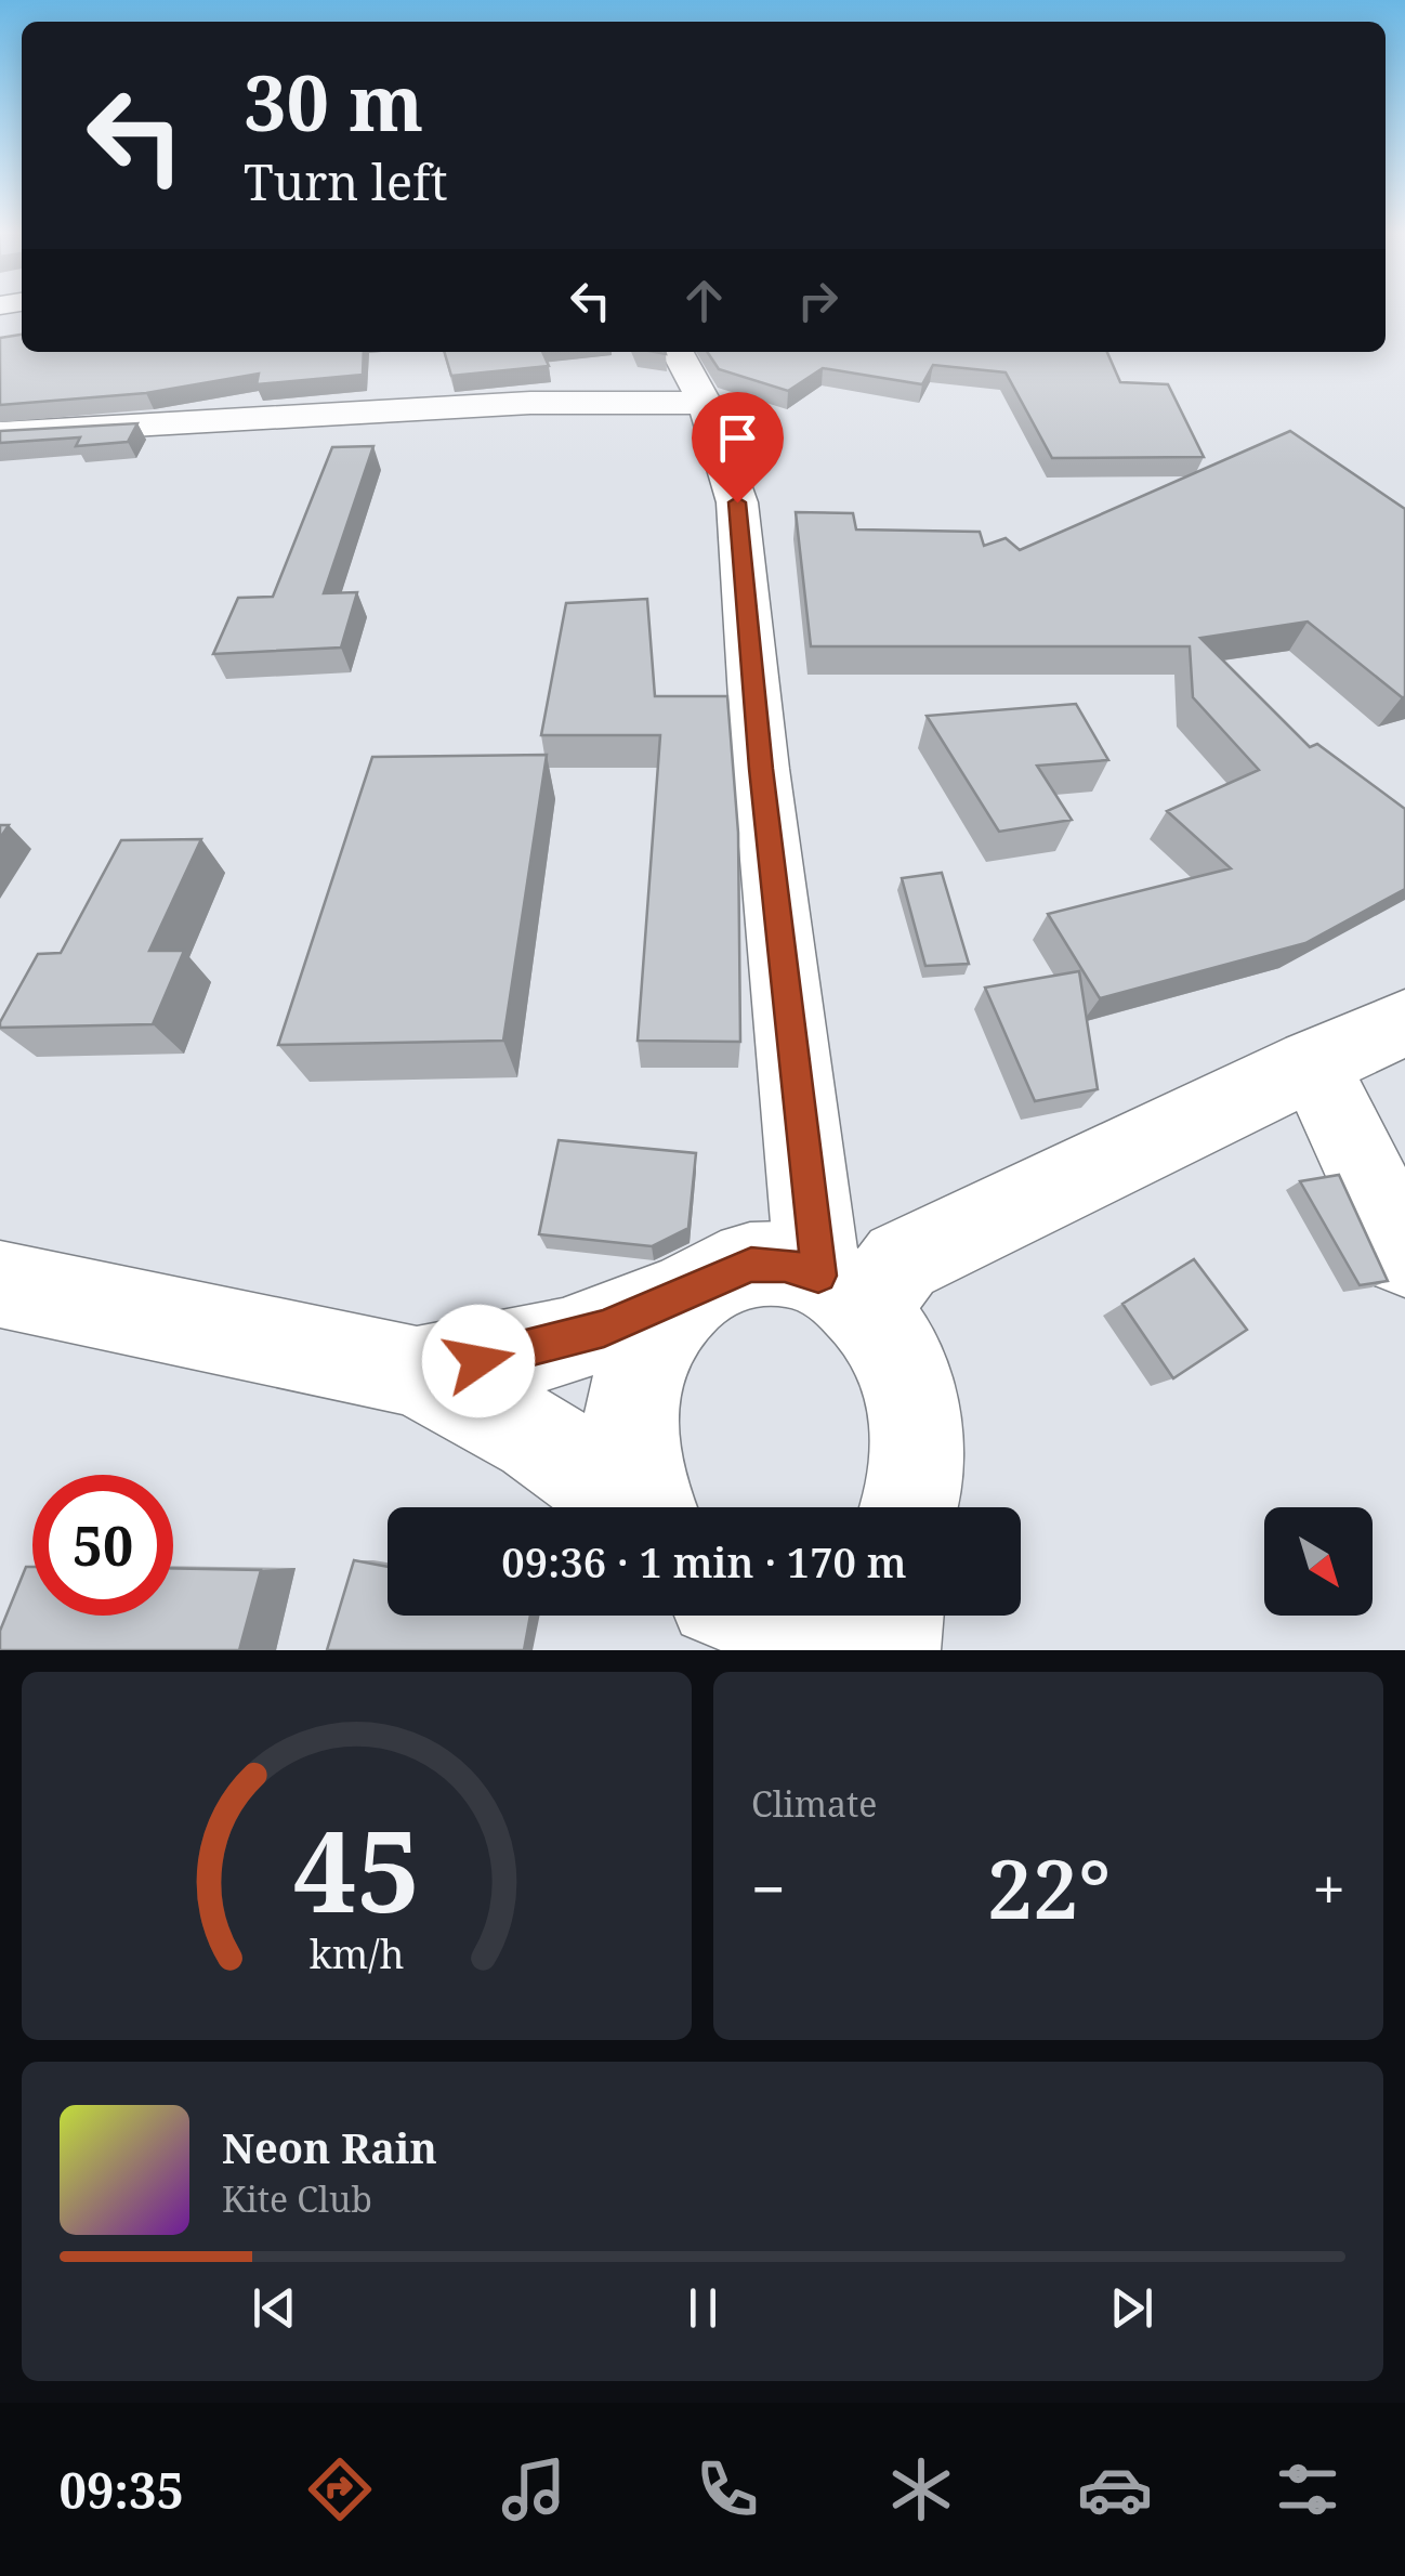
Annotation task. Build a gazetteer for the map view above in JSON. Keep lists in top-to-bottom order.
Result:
{
  "north": "bottom right",
  "page": {
    "turn": ["30 m", "Turn left"],
    "limit": "50",
    "trip": "09:36 · 1 min · 170 m",
    "tile": "Climate",
    "heat": ["−", "22°", "+"],
    "song": ["Neon Rain", "Kite Club"],
    "tabs": "09:35",
    "gauge": ["45", "km/h"]
  }
}
